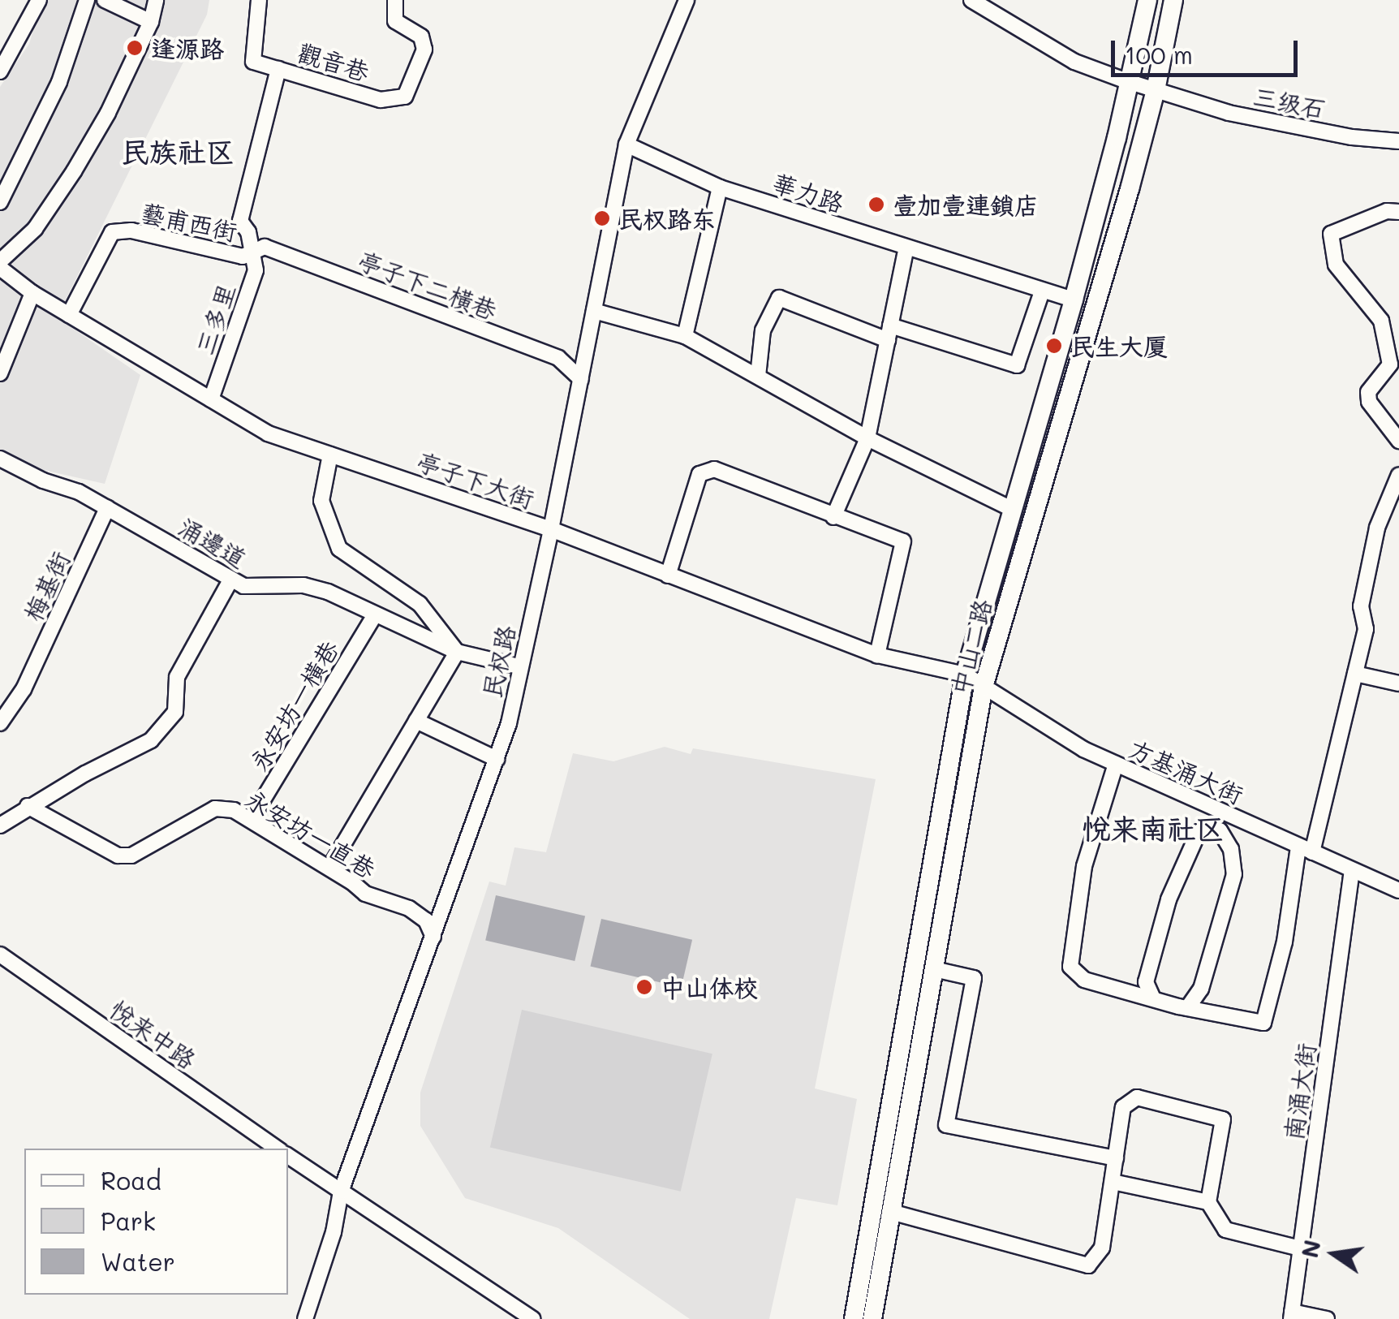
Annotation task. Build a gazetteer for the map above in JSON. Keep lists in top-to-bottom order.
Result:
{
  "streets": {
    "main road": ["中山二路"],
    "street": [
      "觀音巷",
      "三级石",
      "華力路",
      "藝甫西街",
      "亭子下二橫巷",
      "三多里",
      "亭子下大街",
      "涌邊道",
      "梅基街",
      "民权路",
      "永安坊一橫巷",
      "方基涌大街",
      "永安坊一直巷",
      "悦来中路",
      "南涌大街"
    ]
  },
  "crossings": [
    ["三级石", "中山二路"],
    ["華力路", "中山二路"],
    ["華力路", "民权路"],
    ["藝甫西街", "亭子下二橫巷"],
    ["藝甫西街", "三多里"],
    ["藝甫西街", "亭子下大街"],
    ["亭子下二橫巷", "三多里"],
    ["亭子下二橫巷", "民权路"],
    ["三多里", "亭子下大街"],
    ["亭子下大街", "中山二路"],
    ["亭子下大街", "民权路"],
    ["亭子下大街", "方基涌大街"],
    ["涌邊道", "梅基街"],
    ["涌邊道", "民权路"],
    ["涌邊道", "永安坊一橫巷"],
    ["中山二路", "方基涌大街"],
    ["民权路", "永安坊一直巷"],
    ["永安坊一橫巷", "永安坊一直巷"],
    ["方基涌大街", "南涌大街"]
  ],
  "districts": ["民族社区", "悦来南社区"],
  "places": [
    "逢源路",
    "壹加壹連鎖店",
    "民权路东",
    "民生大厦",
    "中山体校"
  ],
  "legend": ["Road", "Park", "Water"],
  "scale_bar": "100 m",
  "north": "left"
}
